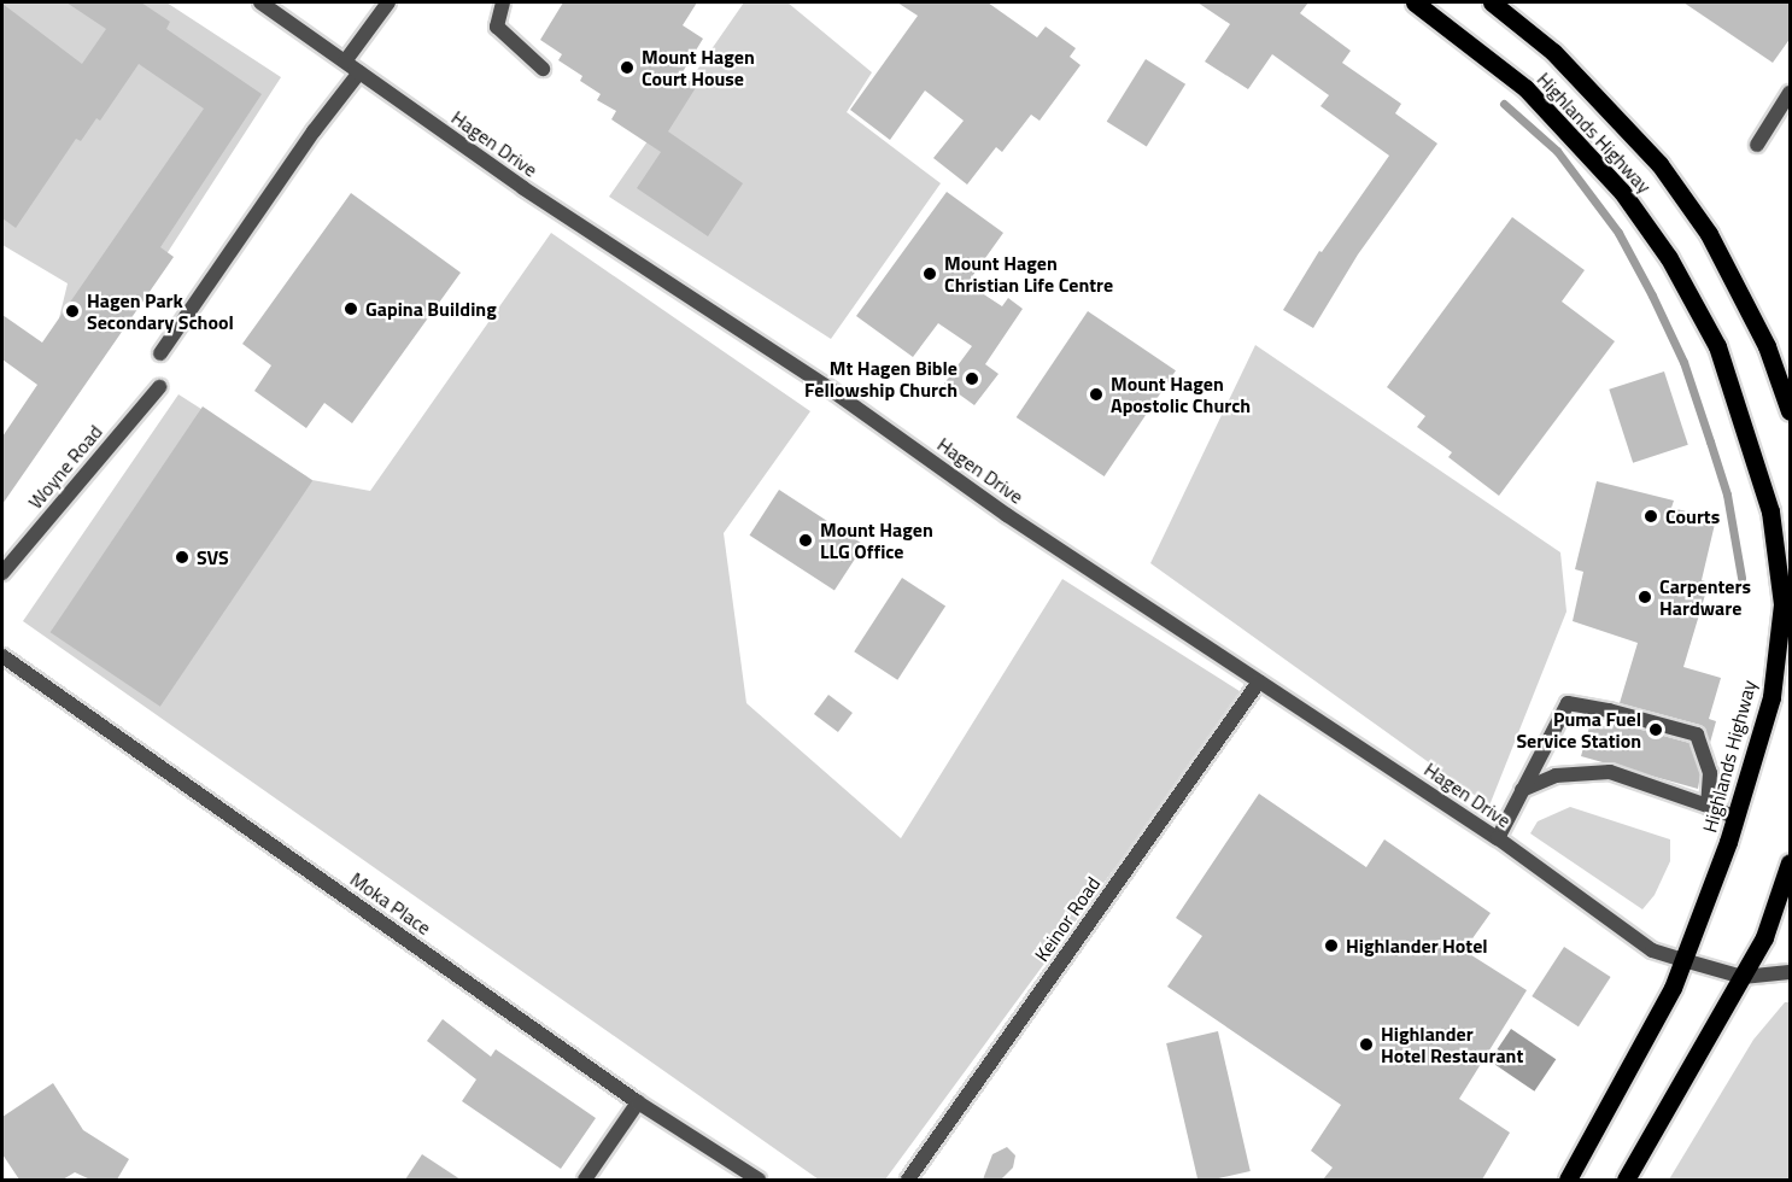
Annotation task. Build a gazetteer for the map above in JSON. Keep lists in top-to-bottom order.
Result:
{
  "streets": {
    "main road": ["Highlands Highway"],
    "street": [
      "Hagen Drive",
      "Woyne Road",
      "Moka Place",
      "Keinor Road"
    ]
  },
  "crossings": [
    ["Highlands Highway", "Hagen Drive"],
    ["Hagen Drive", "Keinor Road"]
  ],
  "places": [
    "Mount Hagen Court House",
    "Mount Hagen Christian Life Centre",
    "Gapina Building",
    "Hagen Park Secondary School",
    "Mt Hagen Bible Fellowship Church",
    "Mount Hagen Apostolic Church",
    "Courts",
    "Mount Hagen LLG Office",
    "SVS",
    "Carpenters Hardware",
    "Puma Fuel Service Station",
    "Highlander Hotel",
    "Highlander Hotel Restaurant"
  ]
}
